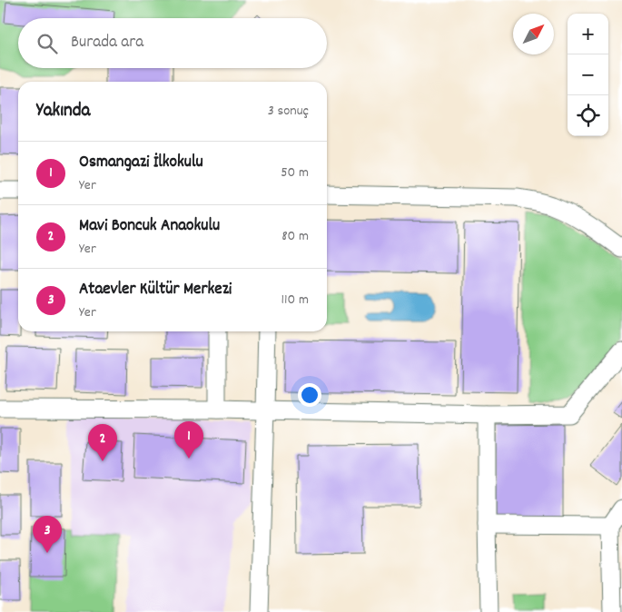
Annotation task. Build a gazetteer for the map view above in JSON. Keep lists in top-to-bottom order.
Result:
{
  "north": "top right",
  "page": {
    "map_buttons": ["+", "−"],
    "search": "Burada ara",
    "heading": ["Yakında", "3 sonuç"],
    "list": [
      {
        "mark": "1",
        "name": "Osmangazi İlkokulu",
        "note": "Yer",
        "value": "50 m"
      },
      {
        "mark": "2",
        "name": "Mavi Boncuk Anaokulu",
        "note": "Yer",
        "value": "80 m"
      },
      {
        "mark": "3",
        "name": "Ataevler Kültür Merkezi",
        "note": "Yer",
        "value": "110 m"
      }
    ],
    "pins": ["1", "2", "3"]
  }
}
